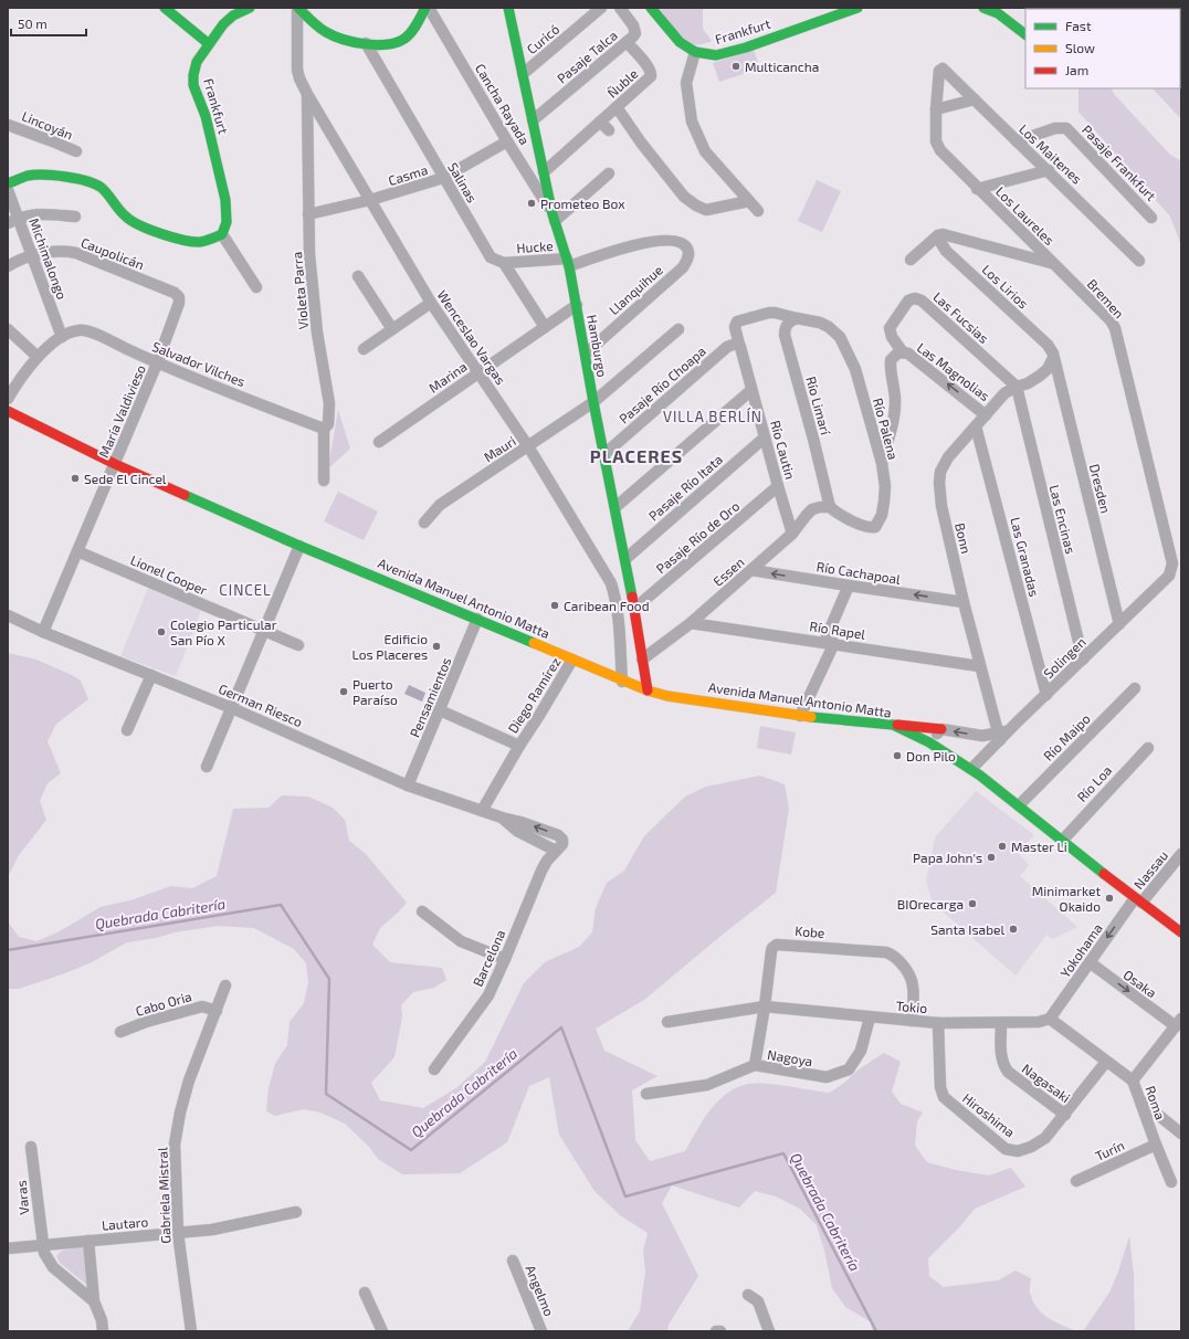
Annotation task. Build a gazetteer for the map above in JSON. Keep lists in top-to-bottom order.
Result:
{
  "streets": {
    "street": [
      "Frankfurt",
      "Curicó",
      "Pasaje Talca",
      "Ñuble",
      "Cancha Rayada",
      "Lincoyán",
      "Los Maitenes",
      "Pasaje Frankfurt",
      "Casma",
      "Salinas",
      "Los Laureles",
      "Hucke",
      "Caupolicán",
      "Michimalongo",
      "Los Lirios",
      "Llanquihue",
      "Violeta Parra",
      "Bremen",
      "Las Fucsias",
      "Wenceslao Vargas",
      "Hamburgo",
      "Salvador Vilches",
      "Las Magnolias",
      "Marina",
      "Pasaje Río Choapa",
      "Río Limarí",
      "María Valdivieso",
      "Río Palena",
      "Mauri",
      "Río Cautin",
      "Pasaje Río Itata",
      "Dresden",
      "Las Encinas",
      "Pasaje Río de Oro",
      "Bonn",
      "Las Granadas",
      "Essen",
      "Río Cachapoal",
      "Lionel Cooper",
      "Avenida Manuel Antonio Matta",
      "Río Rapel",
      "Solingen",
      "Diego Ramírez",
      "Pensamientos",
      "German Riesco",
      "Río Maipo",
      "Río Loa",
      "Nassau",
      "Kobe",
      "Yokohama",
      "Barcelona",
      "Osaka",
      "Cabo Oria",
      "Tokio",
      "Nagoya",
      "Nagasaki",
      "Roma",
      "Hiroshima",
      "Turín",
      "Gabriela Mistral",
      "Varas",
      "Lautaro",
      "Angelmo"
    ]
  },
  "crossings": [
    ["Curicó", "Hamburgo"],
    ["Pasaje Talca", "Ñuble"],
    ["Pasaje Talca", "Hamburgo"],
    ["Ñuble", "Hamburgo"],
    ["Cancha Rayada", "Casma"],
    ["Cancha Rayada", "Hamburgo"],
    ["Los Maitenes", "Pasaje Frankfurt"],
    ["Los Maitenes", "Los Laureles"],
    ["Casma", "Salinas"],
    ["Casma", "Violeta Parra"],
    ["Casma", "Wenceslao Vargas"],
    ["Salinas", "Hucke"],
    ["Salinas", "Marina"],
    ["Los Laureles", "Bremen"],
    ["Hucke", "Llanquihue"],
    ["Hucke", "Hamburgo"],
    ["Caupolicán", "Michimalongo"],
    ["Caupolicán", "María Valdivieso"],
    ["Michimalongo", "Salvador Vilches"],
    ["Los Lirios", "Dresden"],
    ["Los Lirios", "Bonn"],
    ["Llanquihue", "Hamburgo"],
    ["Violeta Parra", "Wenceslao Vargas"],
    ["Violeta Parra", "Salvador Vilches"],
    ["Bremen", "Solingen"],
    ["Las Fucsias", "Las Magnolias"],
    ["Las Fucsias", "Las Encinas"],
    ["Las Fucsias", "Bonn"],
    ["Wenceslao Vargas", "Marina"],
    ["Wenceslao Vargas", "Mauri"],
    ["Wenceslao Vargas", "Avenida Manuel Antonio Matta"],
    ["Hamburgo", "Marina"],
    ["Hamburgo", "Pasaje Río Choapa"],
    ["Hamburgo", "Mauri"],
    ["Hamburgo", "Pasaje Río Itata"],
    ["Hamburgo", "Pasaje Río de Oro"],
    ["Hamburgo", "Essen"],
    ["Hamburgo", "Avenida Manuel Antonio Matta"],
    ["Salvador Vilches", "María Valdivieso"],
    ["Las Magnolias", "Bonn"],
    ["Pasaje Río Choapa", "Río Palena"],
    ["Pasaje Río Choapa", "Río Cautin"],
    ["Río Limarí", "Río Palena"],
    ["Río Limarí", "Essen"],
    ["María Valdivieso", "Lionel Cooper"],
    ["María Valdivieso", "Avenida Manuel Antonio Matta"],
    ["María Valdivieso", "German Riesco"],
    ["Río Palena", "Río Cautin"],
    ["Río Palena", "Essen"],
    ["Río Cautin", "Pasaje Río Itata"],
    ["Río Cautin", "Pasaje Río de Oro"],
    ["Río Cautin", "Essen"],
    ["Dresden", "Bonn"],
    ["Dresden", "Solingen"],
    ["Las Encinas", "Bonn"],
    ["Las Encinas", "Solingen"],
    ["Bonn", "Las Granadas"],
    ["Bonn", "Río Cachapoal"],
    ["Bonn", "Río Rapel"],
    ["Bonn", "Solingen"],
    ["Las Granadas", "Solingen"],
    ["Essen", "Río Cachapoal"],
    ["Essen", "Río Rapel"],
    ["Avenida Manuel Antonio Matta", "Diego Ramírez"],
    ["Avenida Manuel Antonio Matta", "Pensamientos"],
    ["Avenida Manuel Antonio Matta", "Río Maipo"],
    ["Avenida Manuel Antonio Matta", "Río Loa"],
    ["Avenida Manuel Antonio Matta", "Nassau"],
    ["Avenida Manuel Antonio Matta", "Yokohama"],
    ["Diego Ramírez", "Pensamientos"],
    ["Diego Ramírez", "German Riesco"],
    ["Pensamientos", "German Riesco"],
    ["German Riesco", "Barcelona"],
    ["Nassau", "Yokohama"],
    ["Kobe", "Tokio"],
    ["Kobe", "Nagoya"],
    ["Yokohama", "Osaka"],
    ["Yokohama", "Tokio"],
    ["Osaka", "Roma"],
    ["Cabo Oria", "Gabriela Mistral"],
    ["Tokio", "Nagoya"],
    ["Tokio", "Nagasaki"],
    ["Tokio", "Hiroshima"],
    ["Nagasaki", "Hiroshima"],
    ["Roma", "Turín"],
    ["Gabriela Mistral", "Lautaro"],
    ["Varas", "Lautaro"]
  ],
  "one_way": ["Las Magnolias", "Río Cachapoal", "Yokohama"],
  "districts": ["VILLA BERLÍN", "PLACERES", "CINCEL"],
  "water": ["Quebrada Cabritería"],
  "places": [
    "Multicancha",
    "Prometeo Box",
    "Sede El Cincel",
    "Caribean Food",
    "Colegio Particular San Pío X",
    "Edificio Los Placeres",
    "Puerto Paraíso",
    "Don Pilo",
    "Master Li",
    "Papa John's",
    "Minimarket Okaido",
    "BIOrecarga",
    "Santa Isabel"
  ],
  "legend": ["Fast", "Slow", "Jam"],
  "scale_bar": "50 m"
}
